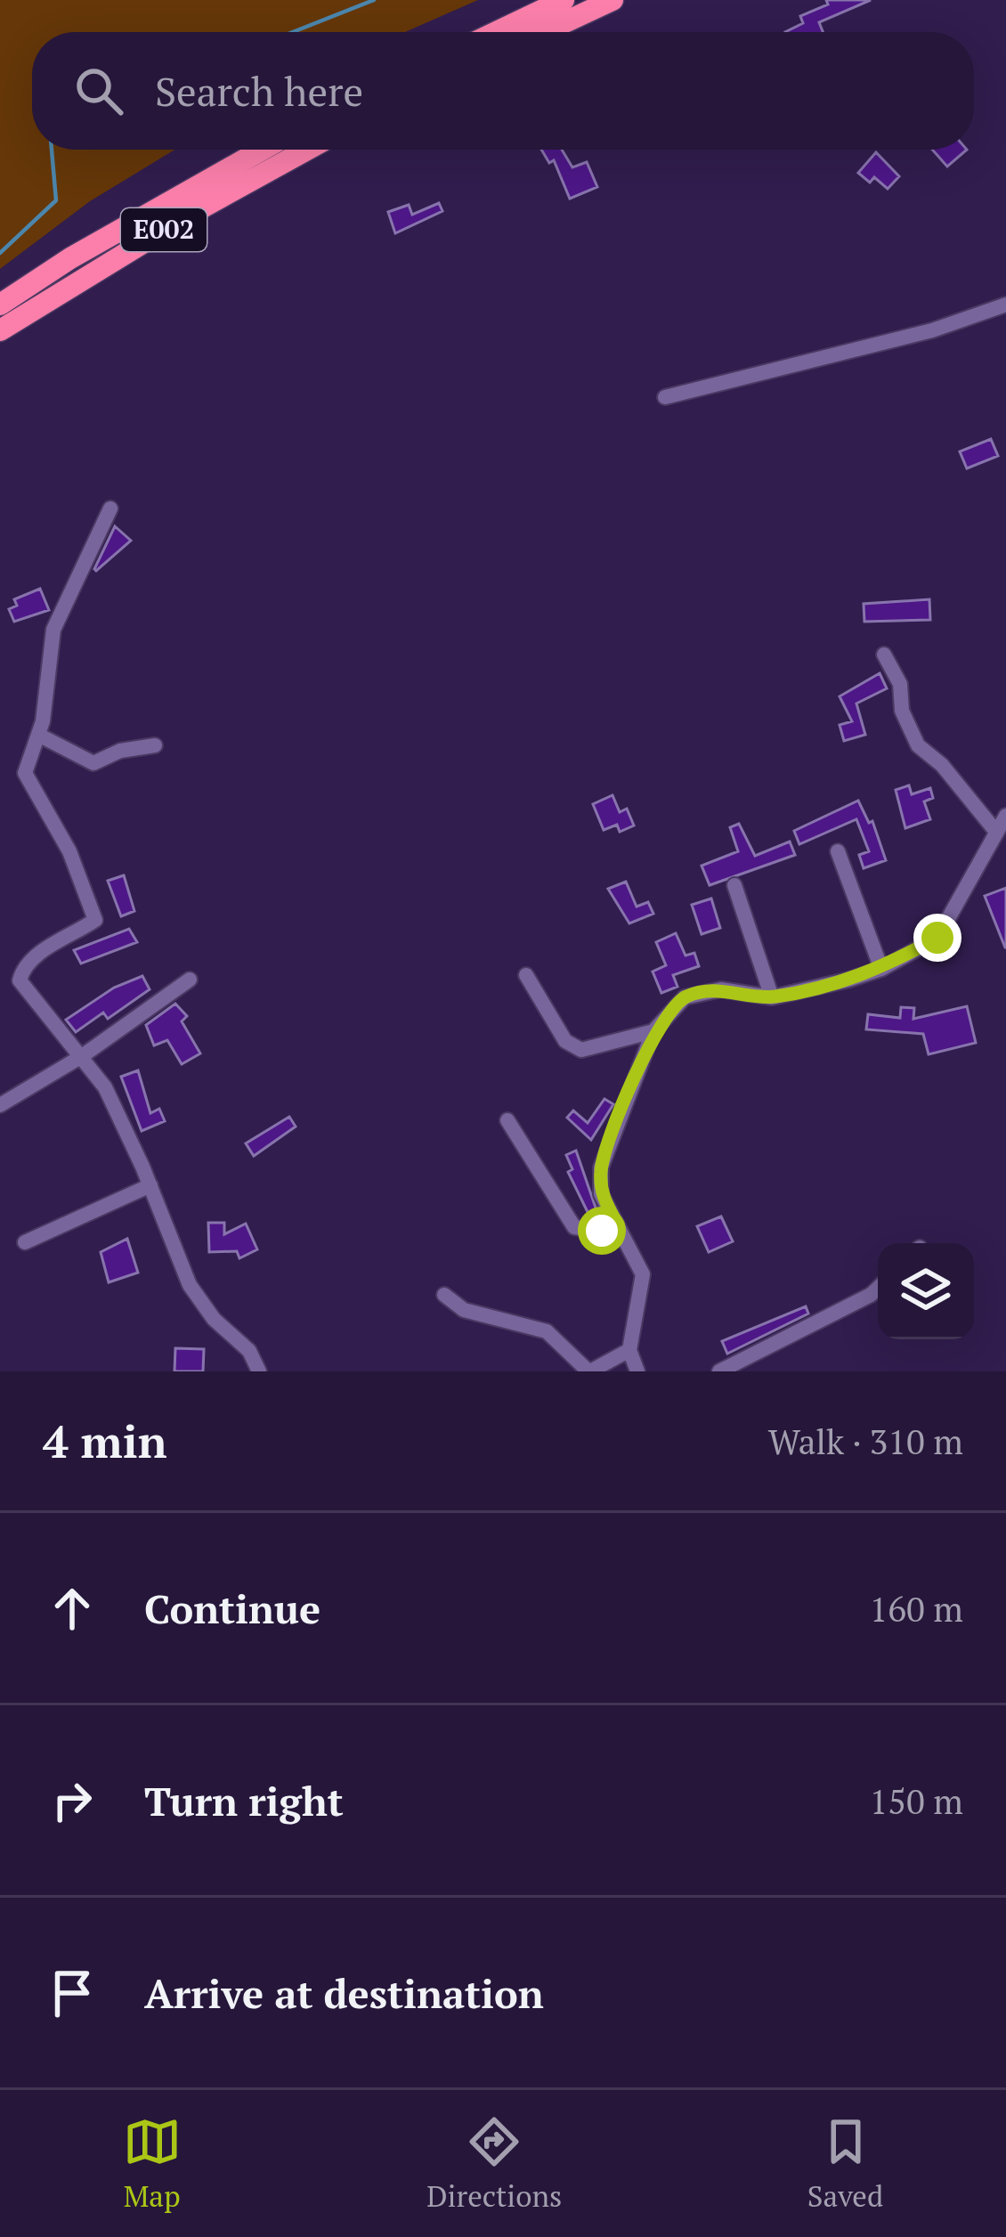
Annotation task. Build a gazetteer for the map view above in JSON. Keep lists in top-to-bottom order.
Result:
{
  "streets": {
    "highway": ["E002"]
  },
  "page": {
    "search": "Search here",
    "heading": ["4 min", "Walk · 310 m"],
    "list": [
      ["Continue", "160 m"],
      ["Turn right", "150 m"],
      "Arrive at destination"
    ],
    "nav": ["Map", "Directions", "Saved"]
  }
}
